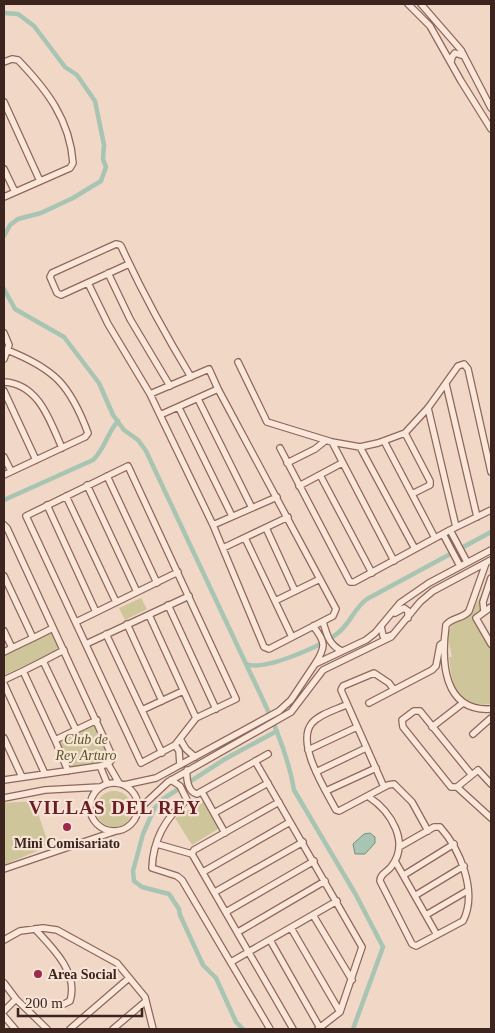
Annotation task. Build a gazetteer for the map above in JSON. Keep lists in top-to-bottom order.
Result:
{
  "districts": ["VILLAS DEL REY"],
  "parks": ["Club de Rey Arturo"],
  "places": ["Mini Comisariato", "Area Social"],
  "scale_bar": "200 m"
}
